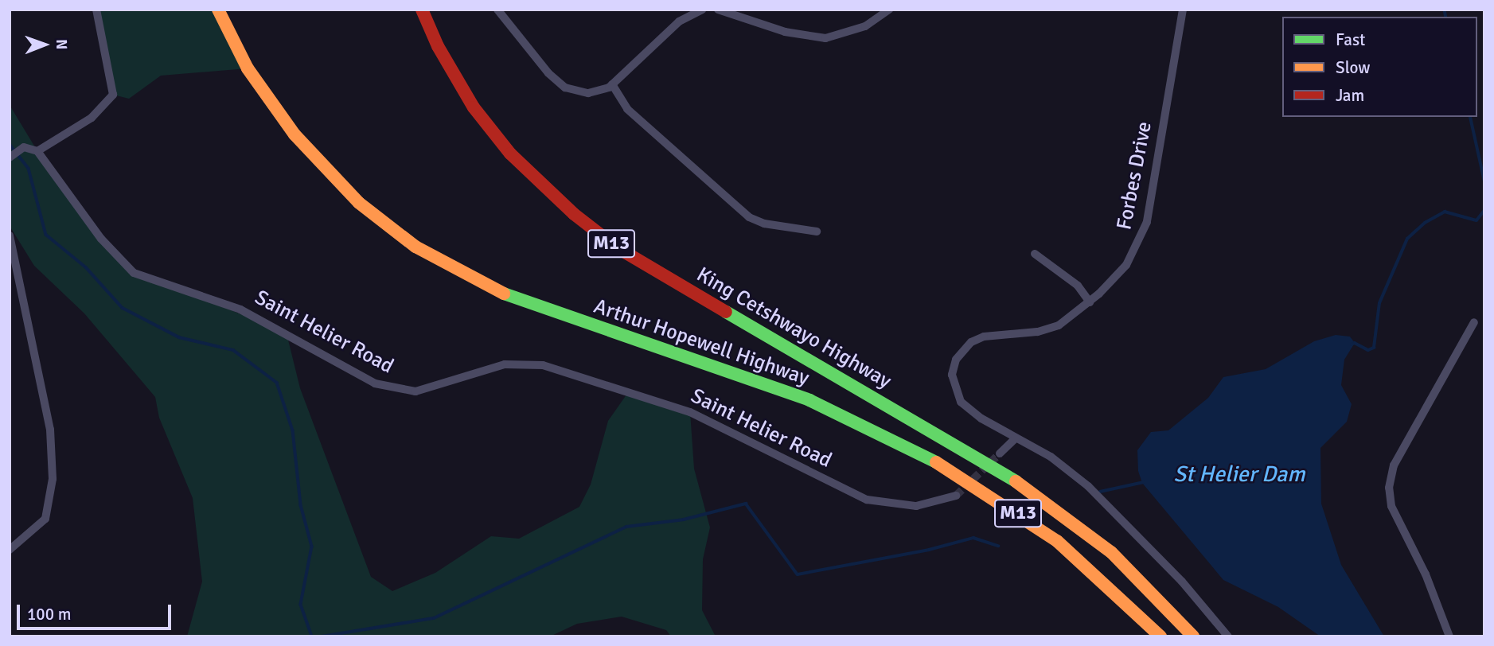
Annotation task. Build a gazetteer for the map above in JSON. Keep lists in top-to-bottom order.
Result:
{
  "streets": {
    "highway": ["M13", "King Cetshwayo Highway", "Arthur Hopewell Highway"],
    "street": ["Forbes Drive", "Saint Helier Road"]
  },
  "water": ["St Helier Dam"],
  "legend": ["Fast", "Slow", "Jam"],
  "scale_bar": "100 m",
  "north": "right"
}
